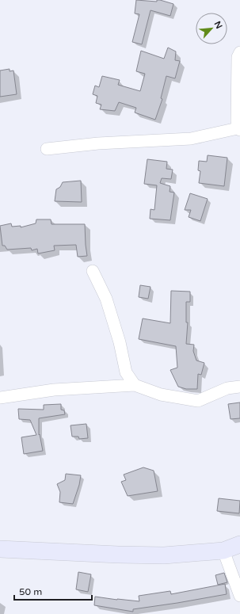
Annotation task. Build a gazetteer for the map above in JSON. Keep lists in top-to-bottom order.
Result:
{
  "scale_bar": "50 m",
  "north": "top right"
}
